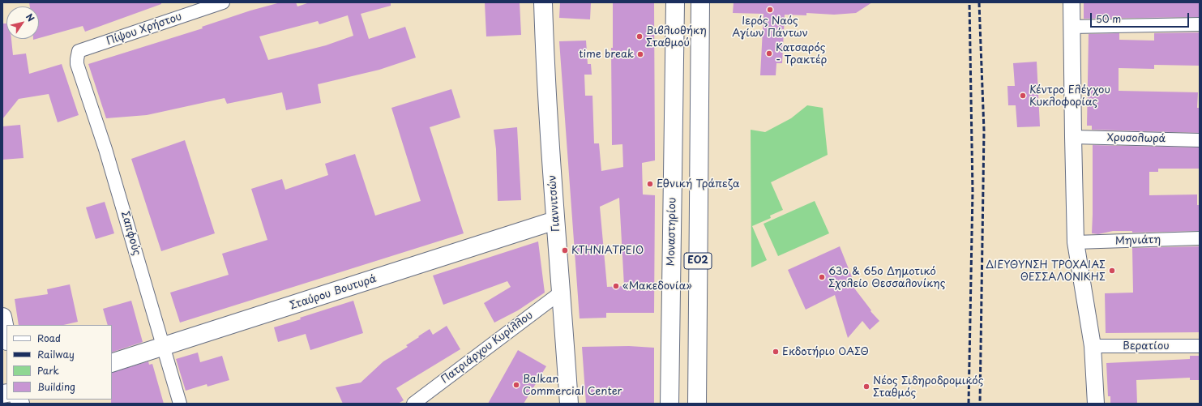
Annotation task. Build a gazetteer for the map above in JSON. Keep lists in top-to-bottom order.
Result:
{
  "streets": {
    "main road": [
      "Γιαννιτσών",
      "Μοναστηρίου",
      "ΕΟ2",
      "Σταύρου Βουτυρά"
    ],
    "street": [
      "Πίψου Χρήστου",
      "Χρυσολωρά",
      "Σαπφούς",
      "Μηνιάτη",
      "Βερατίου",
      "Πατριάρχου Κυρίλλου"
    ]
  },
  "crossings": [
    ["Πίψου Χρήστου", "Σαπφούς"],
    ["Γιαννιτσών", "Σταύρου Βουτυρά"],
    ["Γιαννιτσών", "Πατριάρχου Κυρίλλου"],
    ["Σαπφούς", "Σταύρου Βουτυρά"]
  ],
  "places": [
    "Ιερός Ναός Αγίων Πάντων",
    "Βιβλιοθήκη Σταθμού",
    "Κατσαρός - Τρακτέρ",
    "time break",
    "Κέντρο Ελέγχου Κυκλοφορίας",
    "Εθνική Τράπεζα",
    "ΚΤΗΝΙΑΤΡΕΙΟ",
    "ΔΙΕΥΘΥΝΣΗ ΤΡΟΧΑΙΑΣ ΘΕΣΣΑΛΟΝΙΚΗΣ",
    "63ο & 65o Δημοτικό Σχολείο Θεσσαλονίκης",
    "«Μακεδονία»",
    "Εκδοτήριο ΟΑΣΘ",
    "Balkan Commercial Center",
    "Νέος Σιδηροδρομικός Σταθμός"
  ],
  "legend": [
    "Road",
    "Railway",
    "Park",
    "Building"
  ],
  "scale_bar": "50 m",
  "north": "top right"
}
